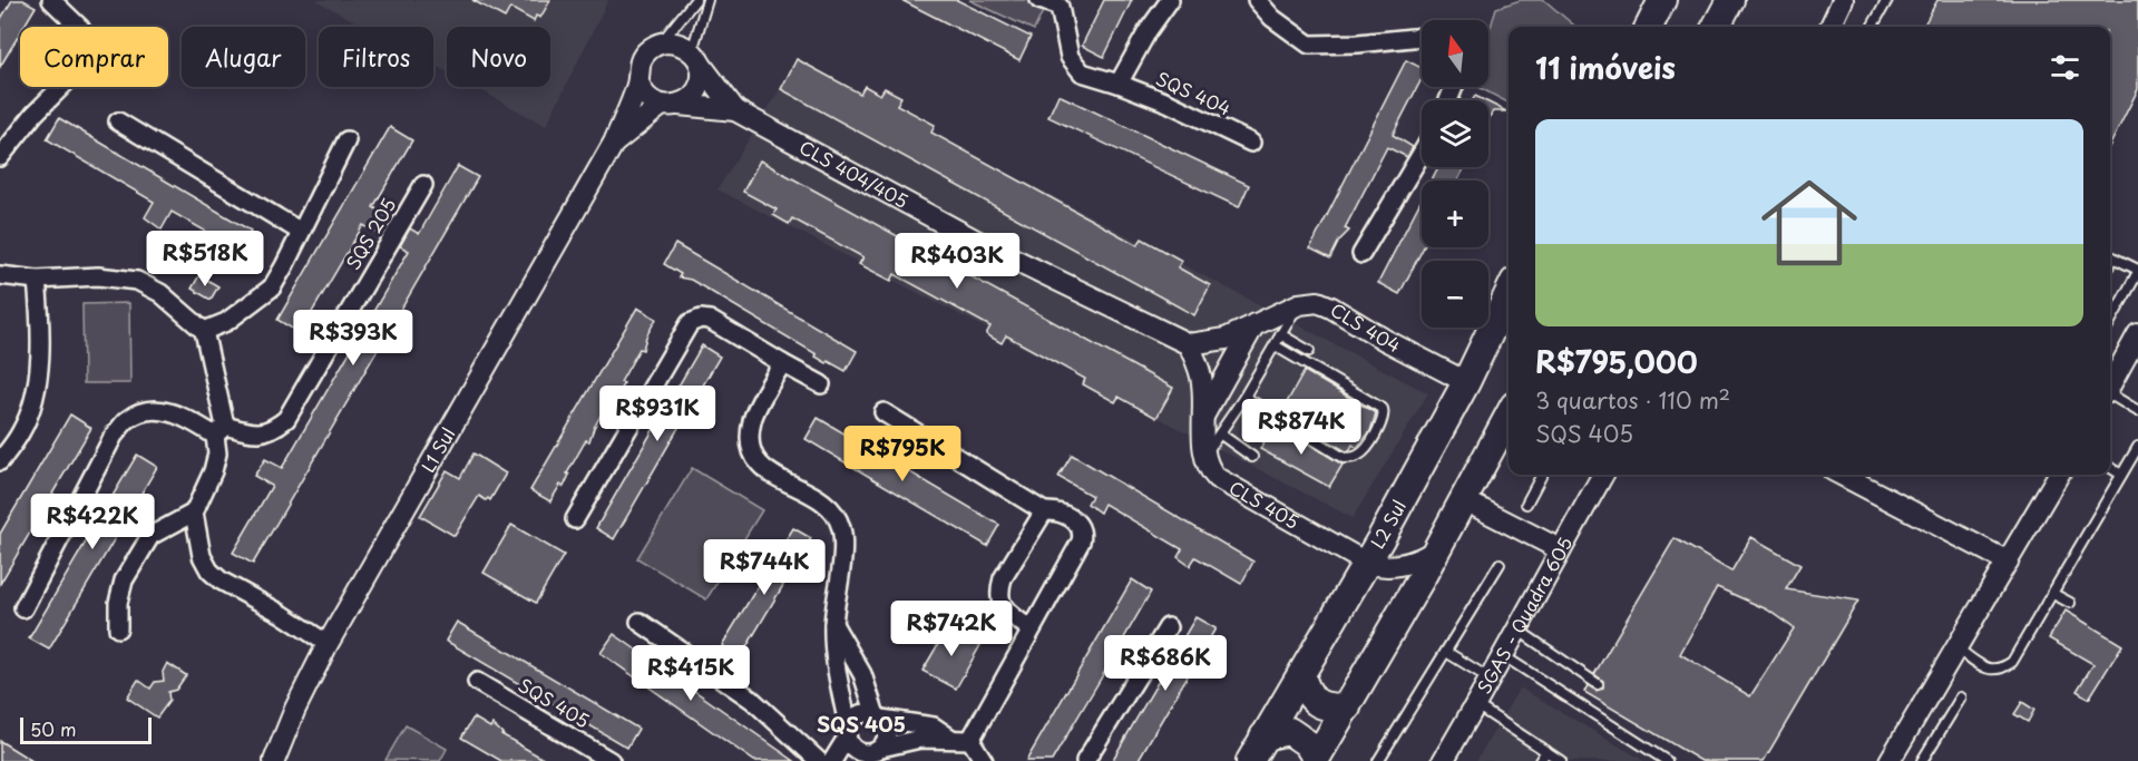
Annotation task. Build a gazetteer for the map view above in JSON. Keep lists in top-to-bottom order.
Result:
{
  "streets": {
    "main road": ["L2 Sul"],
    "street": [
      "SQS 404",
      "CLS 404/405",
      "SQS 205",
      "CLS 404",
      "L1 Sul",
      "CLS 405",
      "SGAS - Quadra 605",
      "SQS 405"
    ]
  },
  "crossings": [
    ["CLS 404/405", "CLS 404"],
    ["CLS 404/405", "L1 Sul"],
    ["CLS 404", "L2 Sul"],
    ["CLS 405", "L2 Sul"]
  ],
  "districts": ["SQS 405"],
  "scale_bar": "50 m",
  "north": "top",
  "page": {
    "map_buttons": ["+", "−"],
    "chip": [
      "Comprar",
      "Alugar",
      "Filtros",
      "Novo"
    ],
    "heading": "11 imóveis",
    "list": [
      {
        "name": "R$795,000",
        "note": "3 quartos · 110 m² · SQS 405"
      }
    ],
    "price": [
      "R$518K",
      "R$403K",
      "R$393K",
      "R$931K",
      "R$874K",
      "R$795K",
      "R$422K",
      "R$744K",
      "R$742K",
      "R$686K",
      "R$415K"
    ],
    "scale": "50 m"
  }
}
